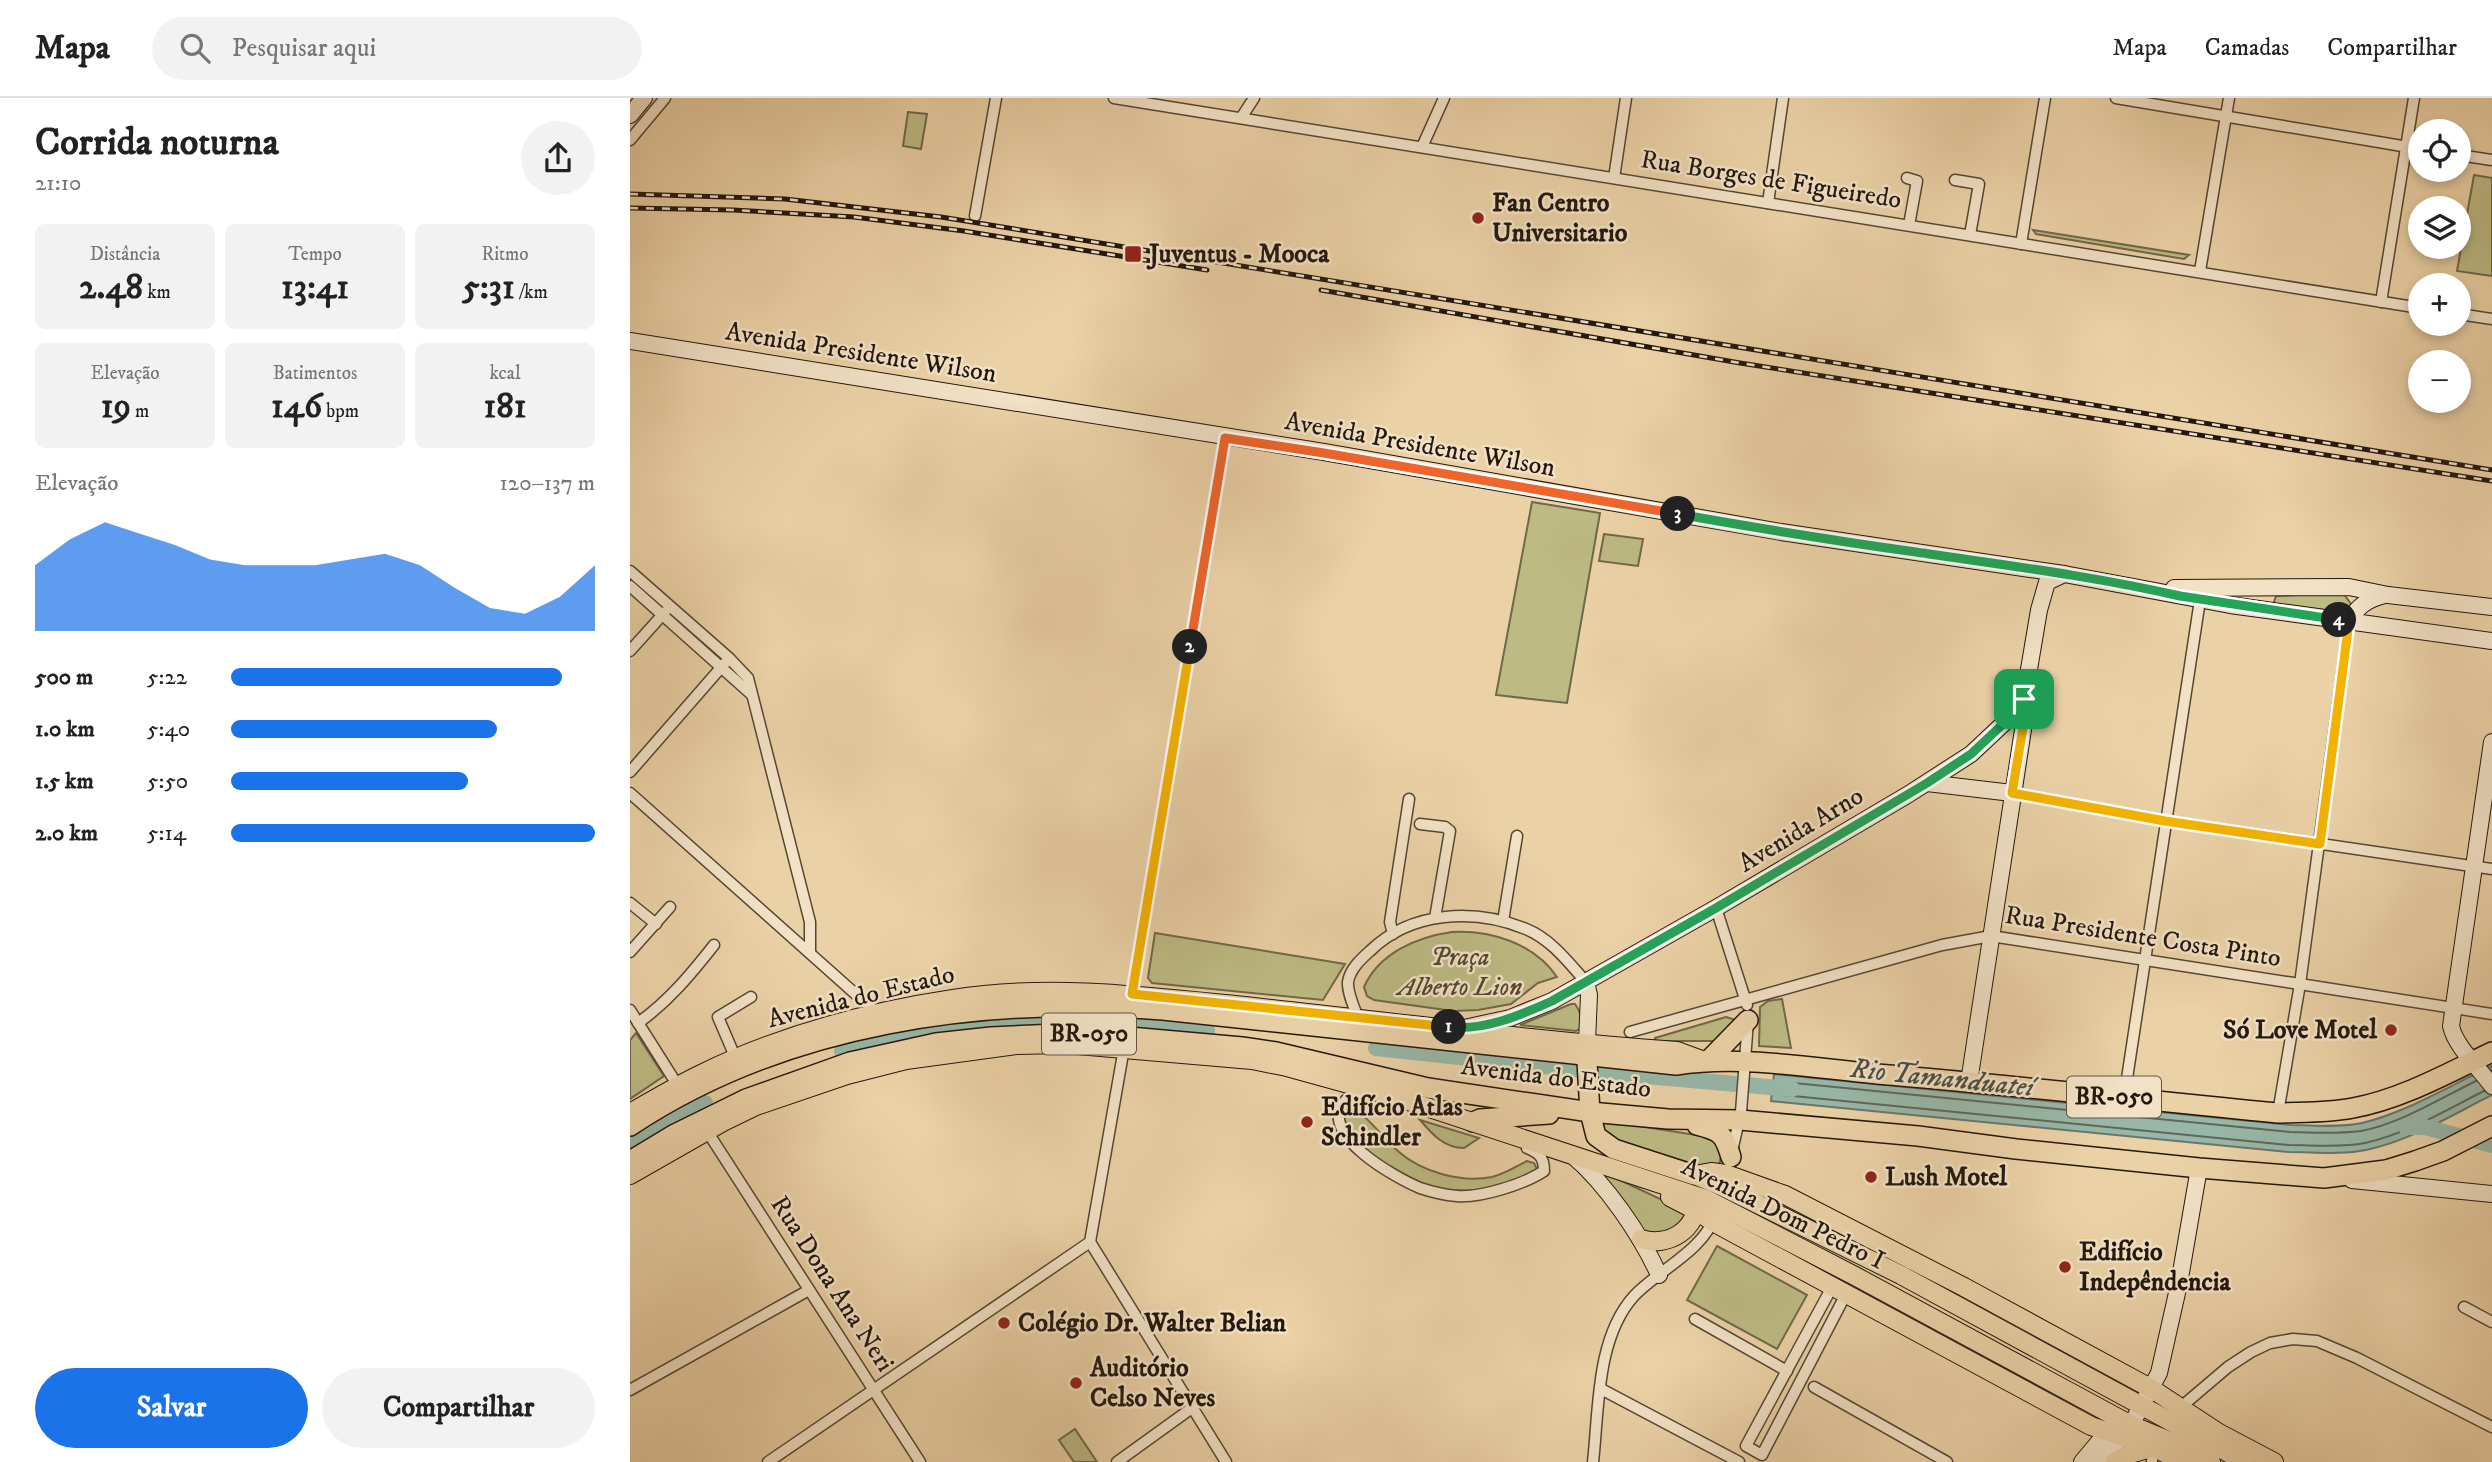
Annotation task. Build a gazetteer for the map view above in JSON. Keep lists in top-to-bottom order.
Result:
{
  "streets": {
    "highway": ["Avenida do Estado", "BR-050"],
    "main road": ["Avenida Presidente Wilson", "Avenida Arno", "Avenida Dom Pedro I"],
    "street": ["Rua Borges de Figueiredo", "Rua Presidente Costa Pinto", "Rua Dona Ana Neri"]
  },
  "crossings": [
    ["Avenida do Estado", "Rua Dona Ana Neri"]
  ],
  "water": ["Rio Tamanduateí"],
  "parks": ["Praça Alberto Lion"],
  "places": {
    "other": [
      "Fan Centro Universitario",
      "Só Love Motel",
      "Edifício Atlas Schindler",
      "Lush Motel",
      "Edifício Indepêndencia",
      "Colégio Dr. Walter Belian",
      "Auditório Celso Neves"
    ],
    "transit": ["Juventus - Mooca"]
  },
  "page": {
    "header": "Mapa",
    "search": "Pesquisar aqui",
    "nav": ["Mapa", "Camadas", "Compartilhar"],
    "heading": ["Corrida noturna", "21:10"],
    "map_buttons": ["+", "−"],
    "stats": [
      ["Distância", "2.48 km"],
      ["Tempo", "13:41"],
      ["Ritmo", "5:31 /km"],
      ["Elevação", "19 m"],
      ["Batimentos", "146 bpm"],
      ["kcal", "181"]
    ],
    "chart": ["Elevação", "120–137 m"],
    "pins": [
      "3",
      "4",
      "2",
      "1"
    ],
    "list": [
      {
        "name": "500 m",
        "note": "5:22"
      },
      {
        "name": "1.0 km",
        "note": "5:40"
      },
      {
        "name": "1.5 km",
        "note": "5:50"
      },
      {
        "name": "2.0 km",
        "note": "5:14"
      }
    ],
    "buttons": ["Salvar", "Compartilhar"]
  }
}
